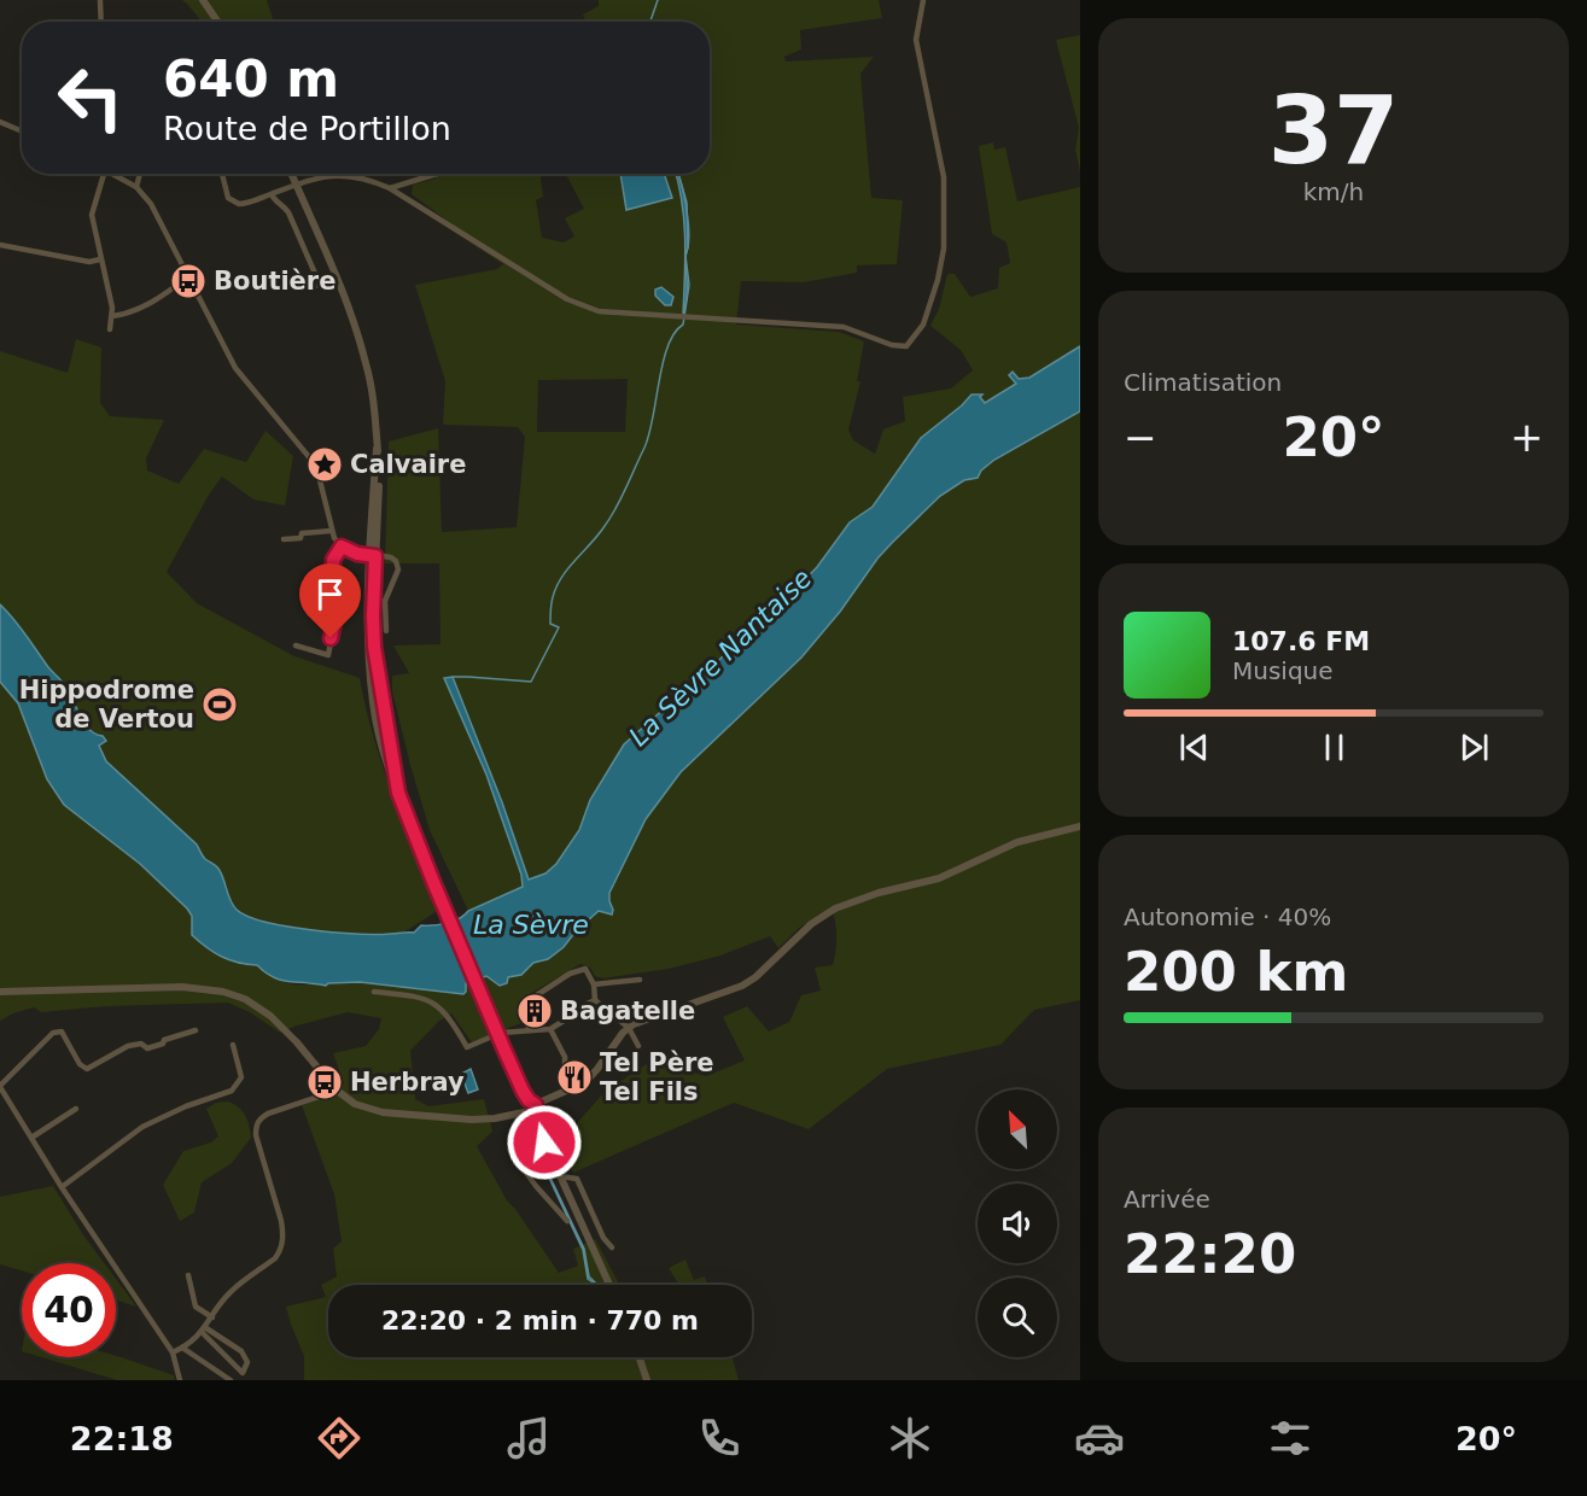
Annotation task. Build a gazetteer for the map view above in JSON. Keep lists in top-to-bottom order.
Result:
{
  "water": ["La Sèvre Nantaise", "La Sèvre"],
  "places": {
    "bus stop": ["Boutière", "Herbray"],
    "place": ["Calvaire"],
    "sports": ["Hippodrome de Vertou"],
    "building": ["Bagatelle"],
    "restaurant": ["Tel Père Tel Fils"]
  },
  "north": "top left",
  "page": {
    "tile": [
      ["37", "km/h"],
      "Climatisation",
      ["Autonomie · 40%", "200 km"],
      ["Arrivée", "22:20"]
    ],
    "turn": ["640 m", "Route de Portillon"],
    "heat": ["−", "20°", "+"],
    "song": ["107.6 FM", "Musique"],
    "limit": "40",
    "trip": "22:20 · 2 min · 770 m",
    "tabs": ["22:18", "20°"]
  }
}
